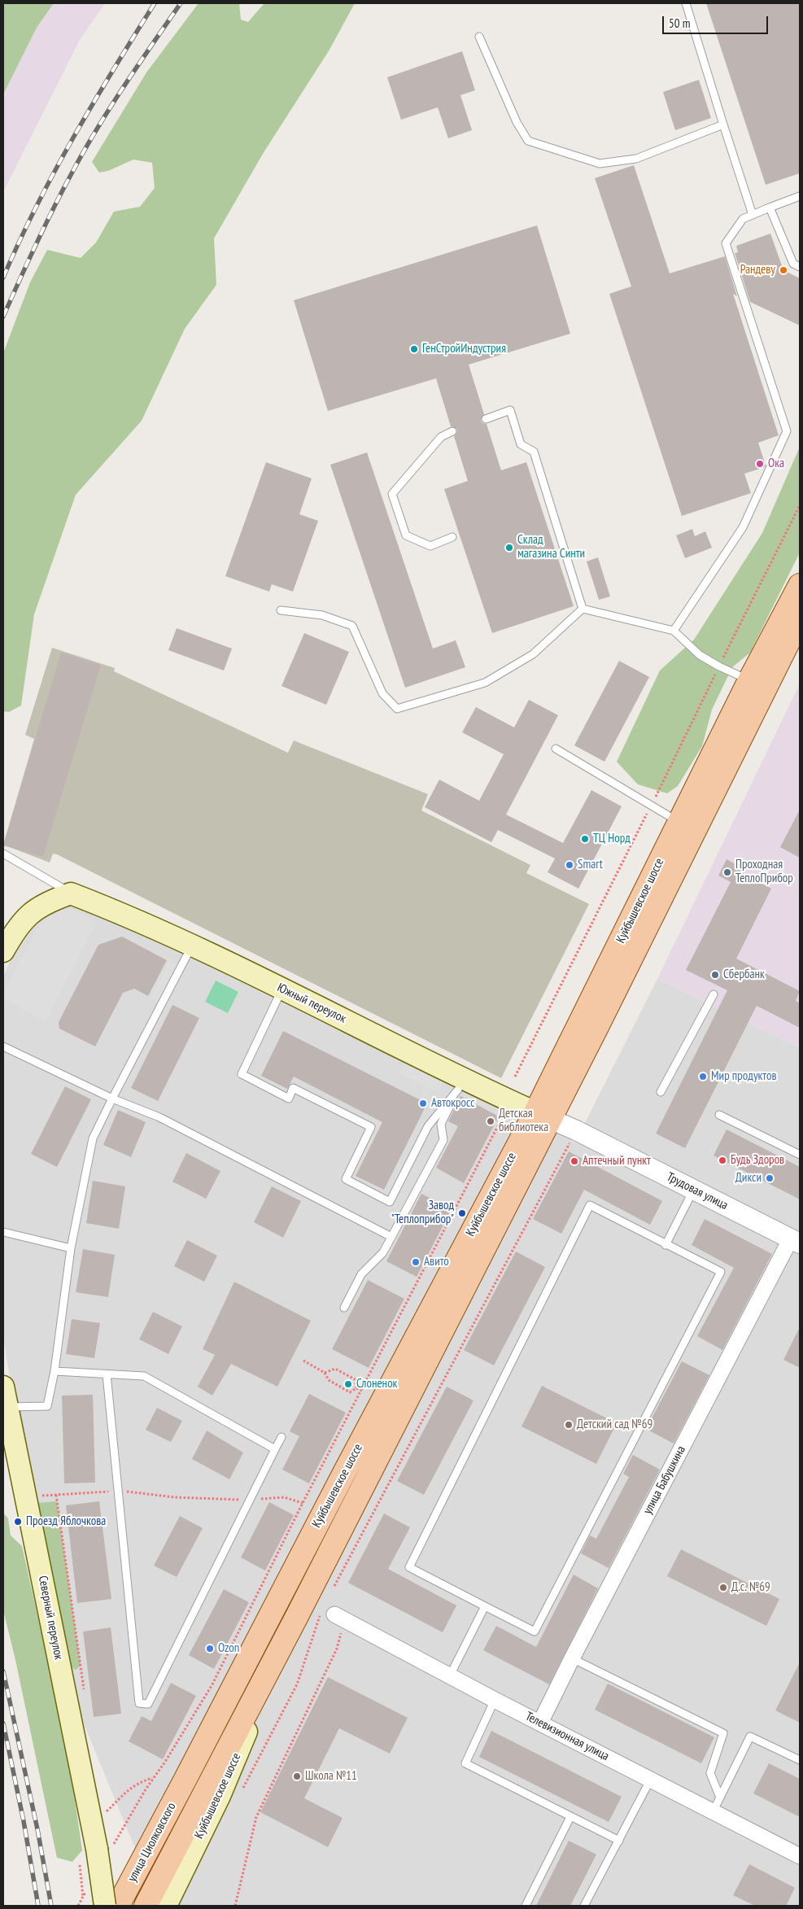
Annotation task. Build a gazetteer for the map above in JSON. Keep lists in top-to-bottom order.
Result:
{
  "streets": {
    "main road": [
      "Куйбышевское шоссе",
      "Южный переулок",
      "Северный переулок",
      "улица Циолковского"
    ],
    "street": ["Трудовая улица", "улица Бабушкина", "Телевизионная улица"]
  },
  "crossings": [
    ["Куйбышевское шоссе", "Южный переулок"],
    ["Куйбышевское шоссе", "Трудовая улица"],
    ["Куйбышевское шоссе", "улица Циолковского"],
    ["Южный переулок", "Трудовая улица"],
    ["Трудовая улица", "улица Бабушкина"],
    ["улица Бабушкина", "Телевизионная улица"]
  ],
  "places": [
    "Рандеву",
    "ГенСтройИндустрия",
    "Ока",
    "Склад магазина Синти",
    "ТЦ Норд",
    "Smart",
    "Проходная ТеплоПрибор",
    "Сбербанк",
    "Мир продуктов",
    "Автокросс",
    "Детская библиотека",
    "Будь Здоров",
    "Аптечный пункт",
    "Дикси",
    "Завод \"Теплоприбор\"",
    "Авито",
    "Слоненок",
    "Детский сад №69",
    "Проезд Яблочкова",
    "Д.с. №69",
    "Ozon",
    "Школа №11"
  ],
  "scale_bar": "50 m"
}
